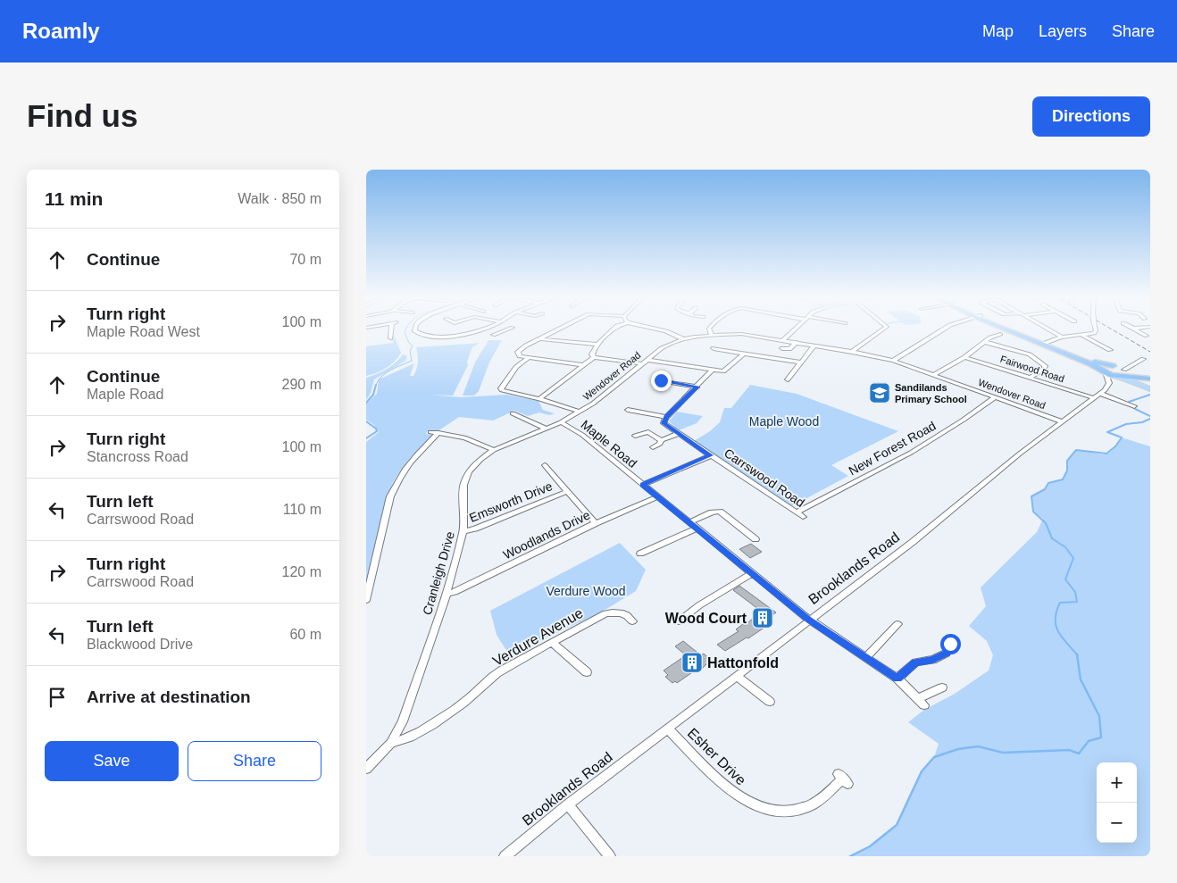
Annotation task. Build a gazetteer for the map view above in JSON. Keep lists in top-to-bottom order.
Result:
{
  "streets": {
    "street": [
      "Fairwood Road",
      "Wendover Road",
      "Maple Road",
      "New Forest Road",
      "Carrswood Road",
      "Emsworth Drive",
      "Woodlands Drive",
      "Brooklands Road",
      "Cranleigh Drive",
      "Verdure Avenue",
      "Esher Drive"
    ]
  },
  "crossings": [
    ["Fairwood Road", "Brooklands Road"],
    ["Wendover Road", "Maple Road"],
    ["Wendover Road", "New Forest Road"],
    ["Wendover Road", "Brooklands Road"],
    ["Wendover Road", "Cranleigh Drive"],
    ["Maple Road", "Woodlands Drive"],
    ["Maple Road", "Brooklands Road"],
    ["Maple Road", "Cranleigh Drive"],
    ["New Forest Road", "Carrswood Road"],
    ["Emsworth Drive", "Cranleigh Drive"],
    ["Woodlands Drive", "Cranleigh Drive"],
    ["Brooklands Road", "Esher Drive"],
    ["Cranleigh Drive", "Verdure Avenue"]
  ],
  "parks": ["Maple Wood", "Verdure Wood"],
  "places": {
    "school or university": ["Sandilands Primary School"],
    "building": ["Wood Court", "Hattonfold"]
  },
  "page": {
    "header": "Roamly",
    "nav": ["Map", "Layers", "Share"],
    "buttons": [
      "Directions",
      ["Save", "Share"]
    ],
    "title": "Find us",
    "heading": ["11 min", "Walk · 850 m"],
    "list": [
      ["Continue", "70 m"],
      ["Turn right", "Maple Road West", "100 m"],
      ["Continue", "Maple Road", "290 m"],
      ["Turn right", "Stancross Road", "100 m"],
      ["Turn left", "Carrswood Road", "110 m"],
      ["Turn right", "Carrswood Road", "120 m"],
      ["Turn left", "Blackwood Drive", "60 m"],
      "Arrive at destination"
    ],
    "map_buttons": ["+", "−"]
  }
}
